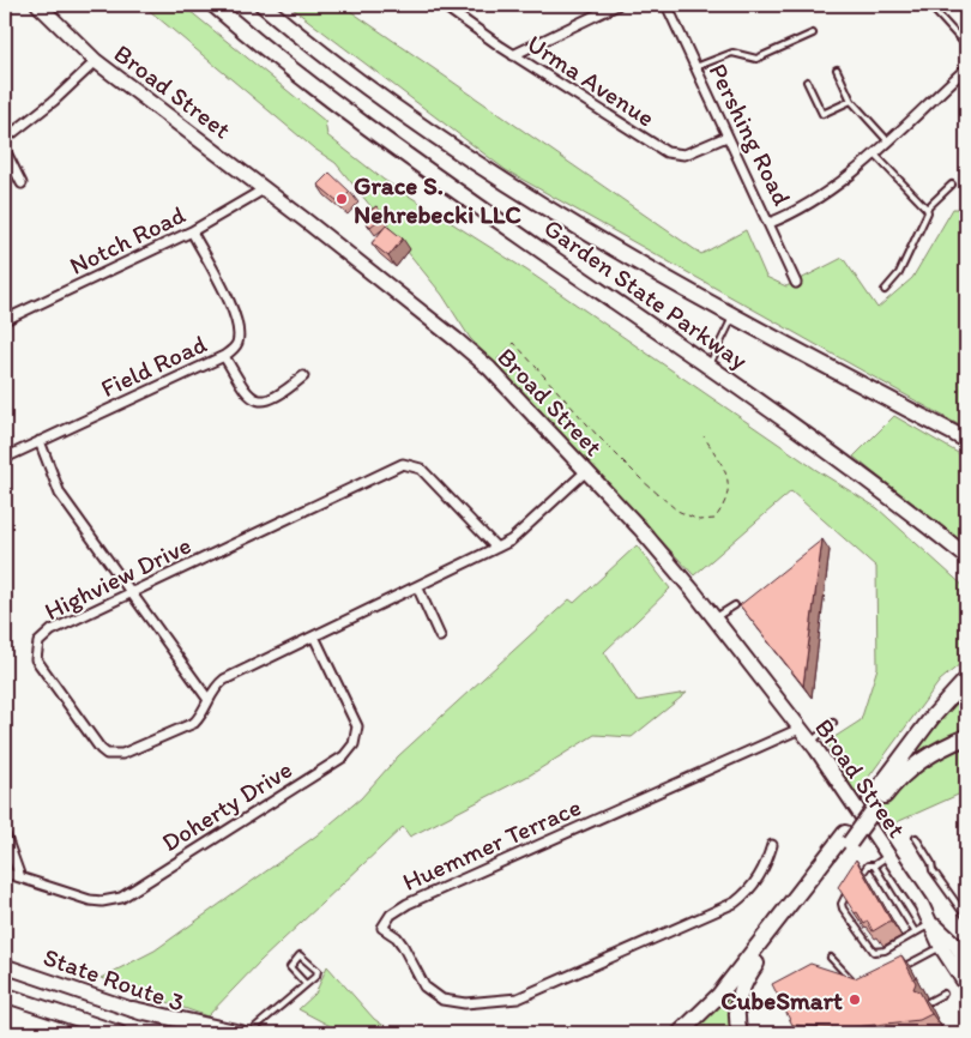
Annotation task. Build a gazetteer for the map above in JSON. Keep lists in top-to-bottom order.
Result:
{
  "streets": {
    "highway": ["Garden State Parkway"],
    "main road": ["Broad Street", "State Route 3"],
    "street": [
      "Urma Avenue",
      "Pershing Road",
      "Notch Road",
      "Field Road",
      "Highview Drive",
      "Doherty Drive",
      "Huemmer Terrace"
    ]
  },
  "crossings": [
    ["Urma Avenue", "Pershing Road"],
    ["Broad Street", "Notch Road"],
    ["Broad Street", "Highview Drive"],
    ["Broad Street", "Huemmer Terrace"],
    ["Notch Road", "Field Road"],
    ["Highview Drive", "Doherty Drive"]
  ],
  "places": ["Grace S. Nehrebecki LLC", "CubeSmart"]
}
